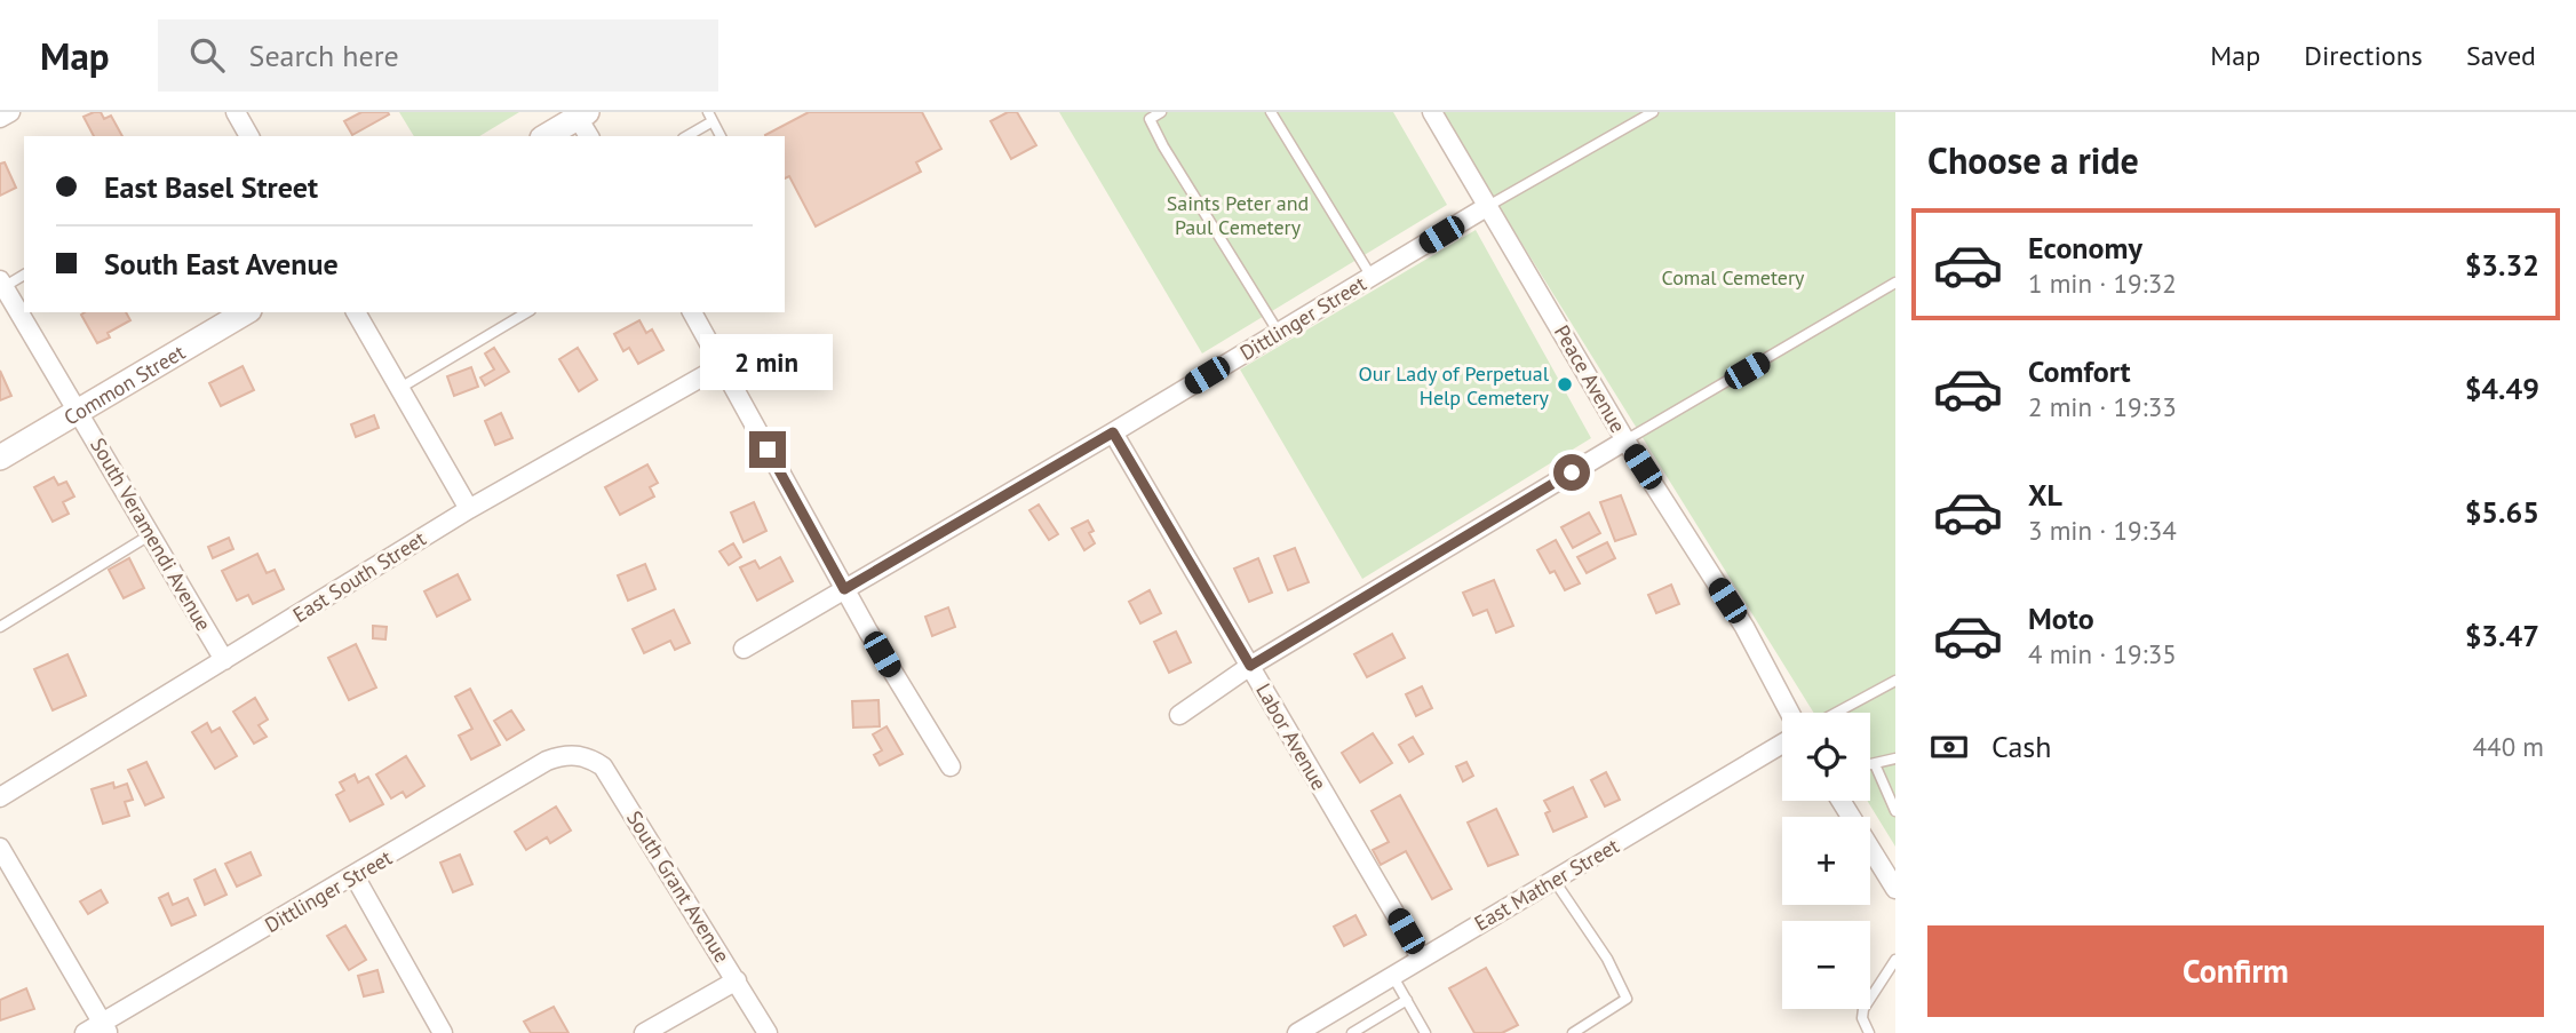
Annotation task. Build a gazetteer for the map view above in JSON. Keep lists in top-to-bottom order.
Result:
{
  "streets": {
    "main road": ["Common Street"],
    "street": [
      "Dittlinger Street",
      "Peace Avenue",
      "South Veramendi Avenue",
      "East South Street",
      "Labor Avenue",
      "East Mather Street",
      "South Grant Avenue"
    ]
  },
  "crossings": [
    ["Dittlinger Street", "Peace Avenue"],
    ["Dittlinger Street", "Labor Avenue"],
    ["Dittlinger Street", "South Grant Avenue"],
    ["Common Street", "South Veramendi Avenue"],
    ["South Veramendi Avenue", "East South Street"],
    ["Labor Avenue", "East Mather Street"]
  ],
  "parks": ["Saints Peter and Paul Cemetery", "Comal Cemetery"],
  "places": ["Our Lady of Perpetual Help Cemetery"],
  "page": {
    "header": "Map",
    "search": "Search here",
    "nav": ["Map", "Directions", "Saved"],
    "heading": "Choose a ride",
    "banner": ["East Basel Street", "South East Avenue"],
    "list": [
      {
        "name": "Economy",
        "note": "1 min · 19:32",
        "value": "$3.32"
      },
      {
        "name": "Comfort",
        "note": "2 min · 19:33",
        "value": "$4.49"
      },
      {
        "name": "XL",
        "note": "3 min · 19:34",
        "value": "$5.65"
      },
      {
        "name": "Moto",
        "note": "4 min · 19:35",
        "value": "$3.47"
      }
    ],
    "bubble": "2 min",
    "pay": ["Cash", "440 m"],
    "map_buttons": ["+", "−"],
    "buttons": "Confirm"
  }
}
